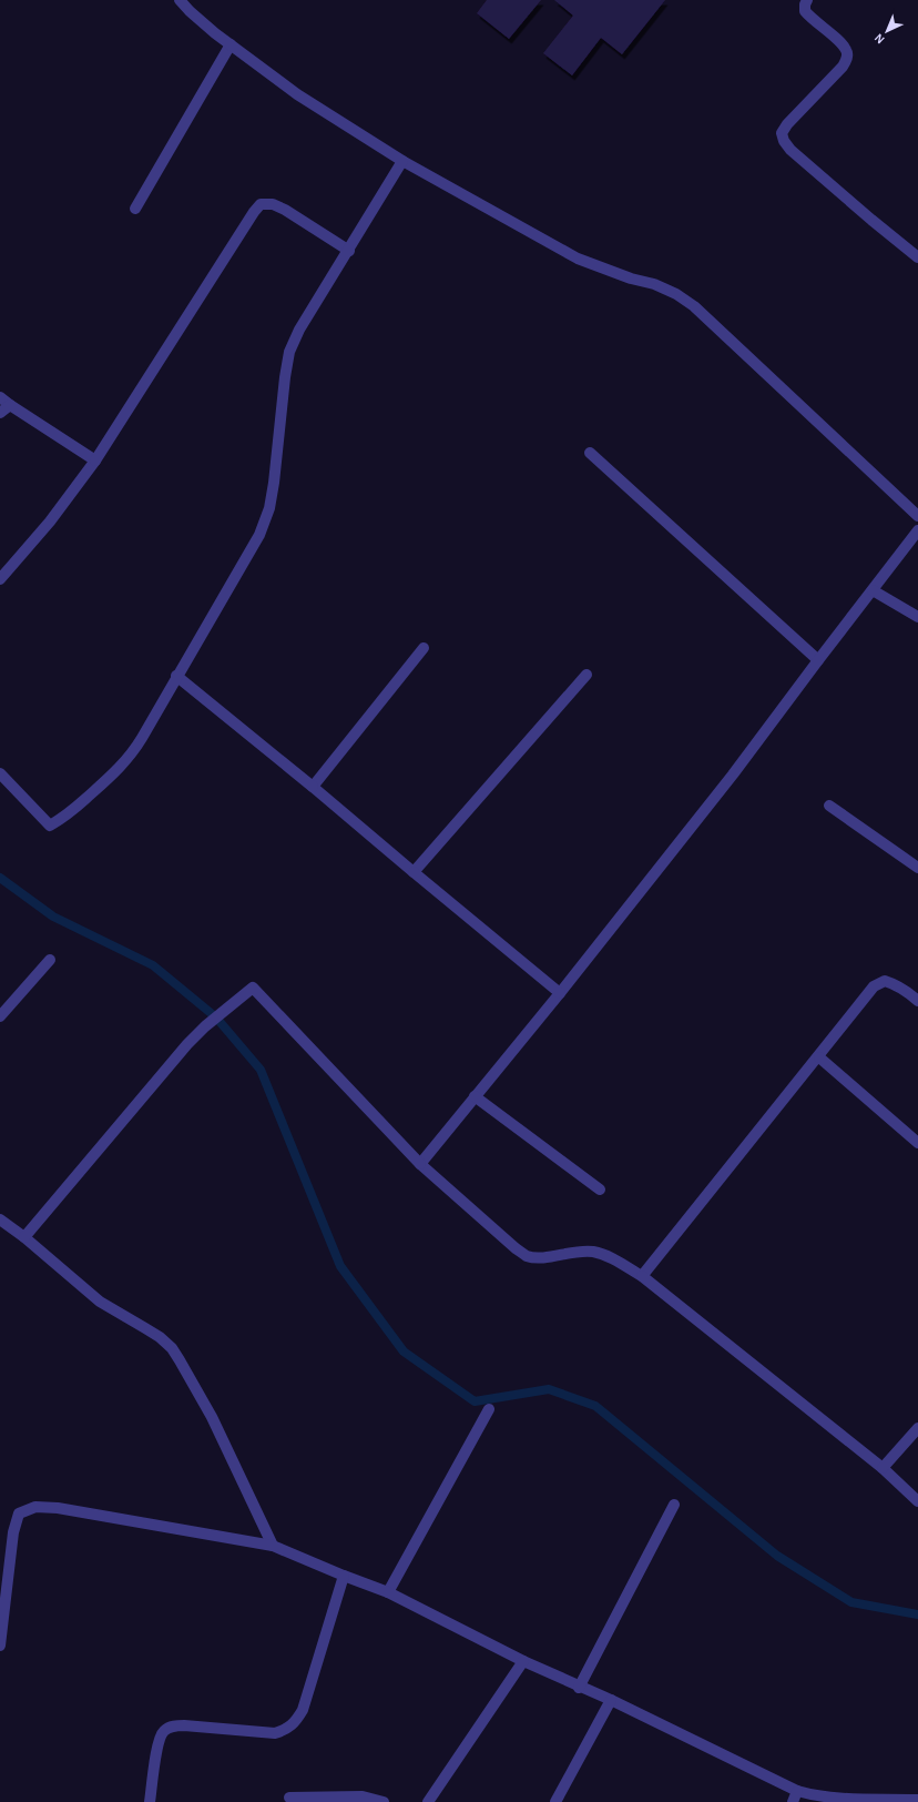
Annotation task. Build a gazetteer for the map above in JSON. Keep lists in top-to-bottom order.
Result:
{
  "north": "bottom left"
}
